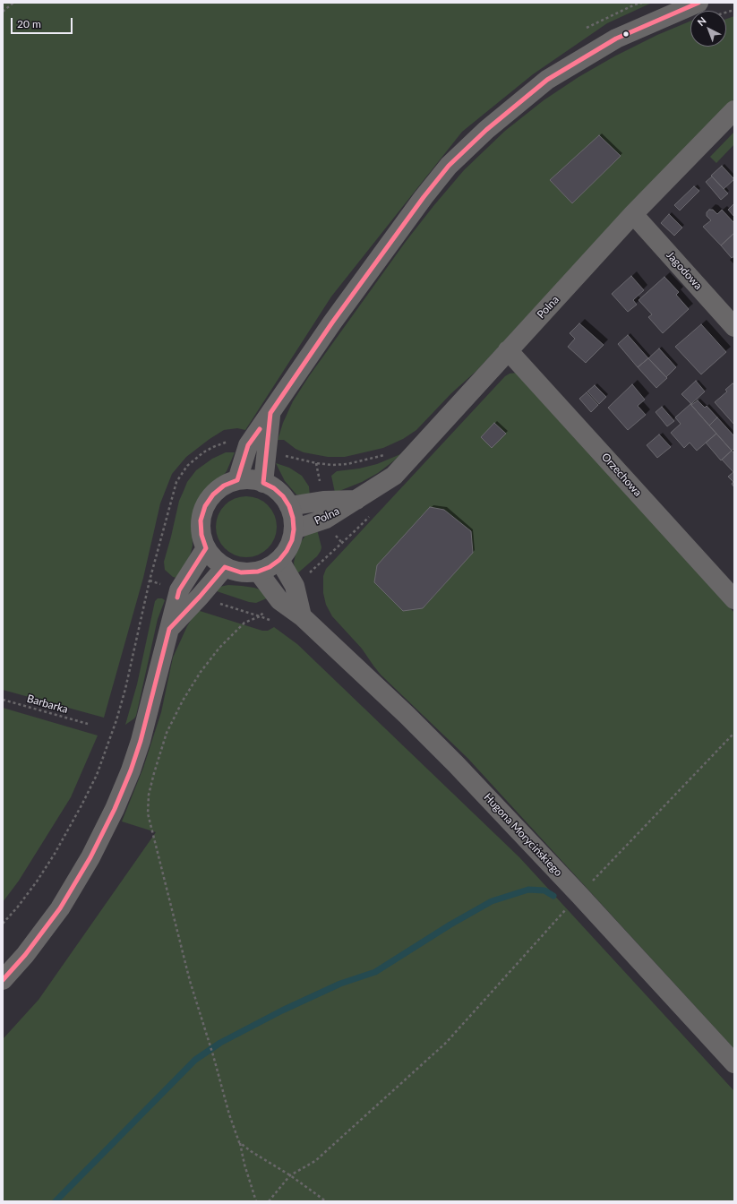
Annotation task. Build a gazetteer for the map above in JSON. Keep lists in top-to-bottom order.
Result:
{
  "streets": {
    "street": [
      "Jagodowa",
      "Polna",
      "Orzechowa",
      "Hugona Morycińskiego"
    ],
    "path": ["Barbarka"]
  },
  "crossings": [
    ["Jagodowa", "Polna"],
    ["Polna", "Orzechowa"],
    ["Polna", "Hugona Morycińskiego"]
  ],
  "scale_bar": "20 m",
  "north": "top left"
}
